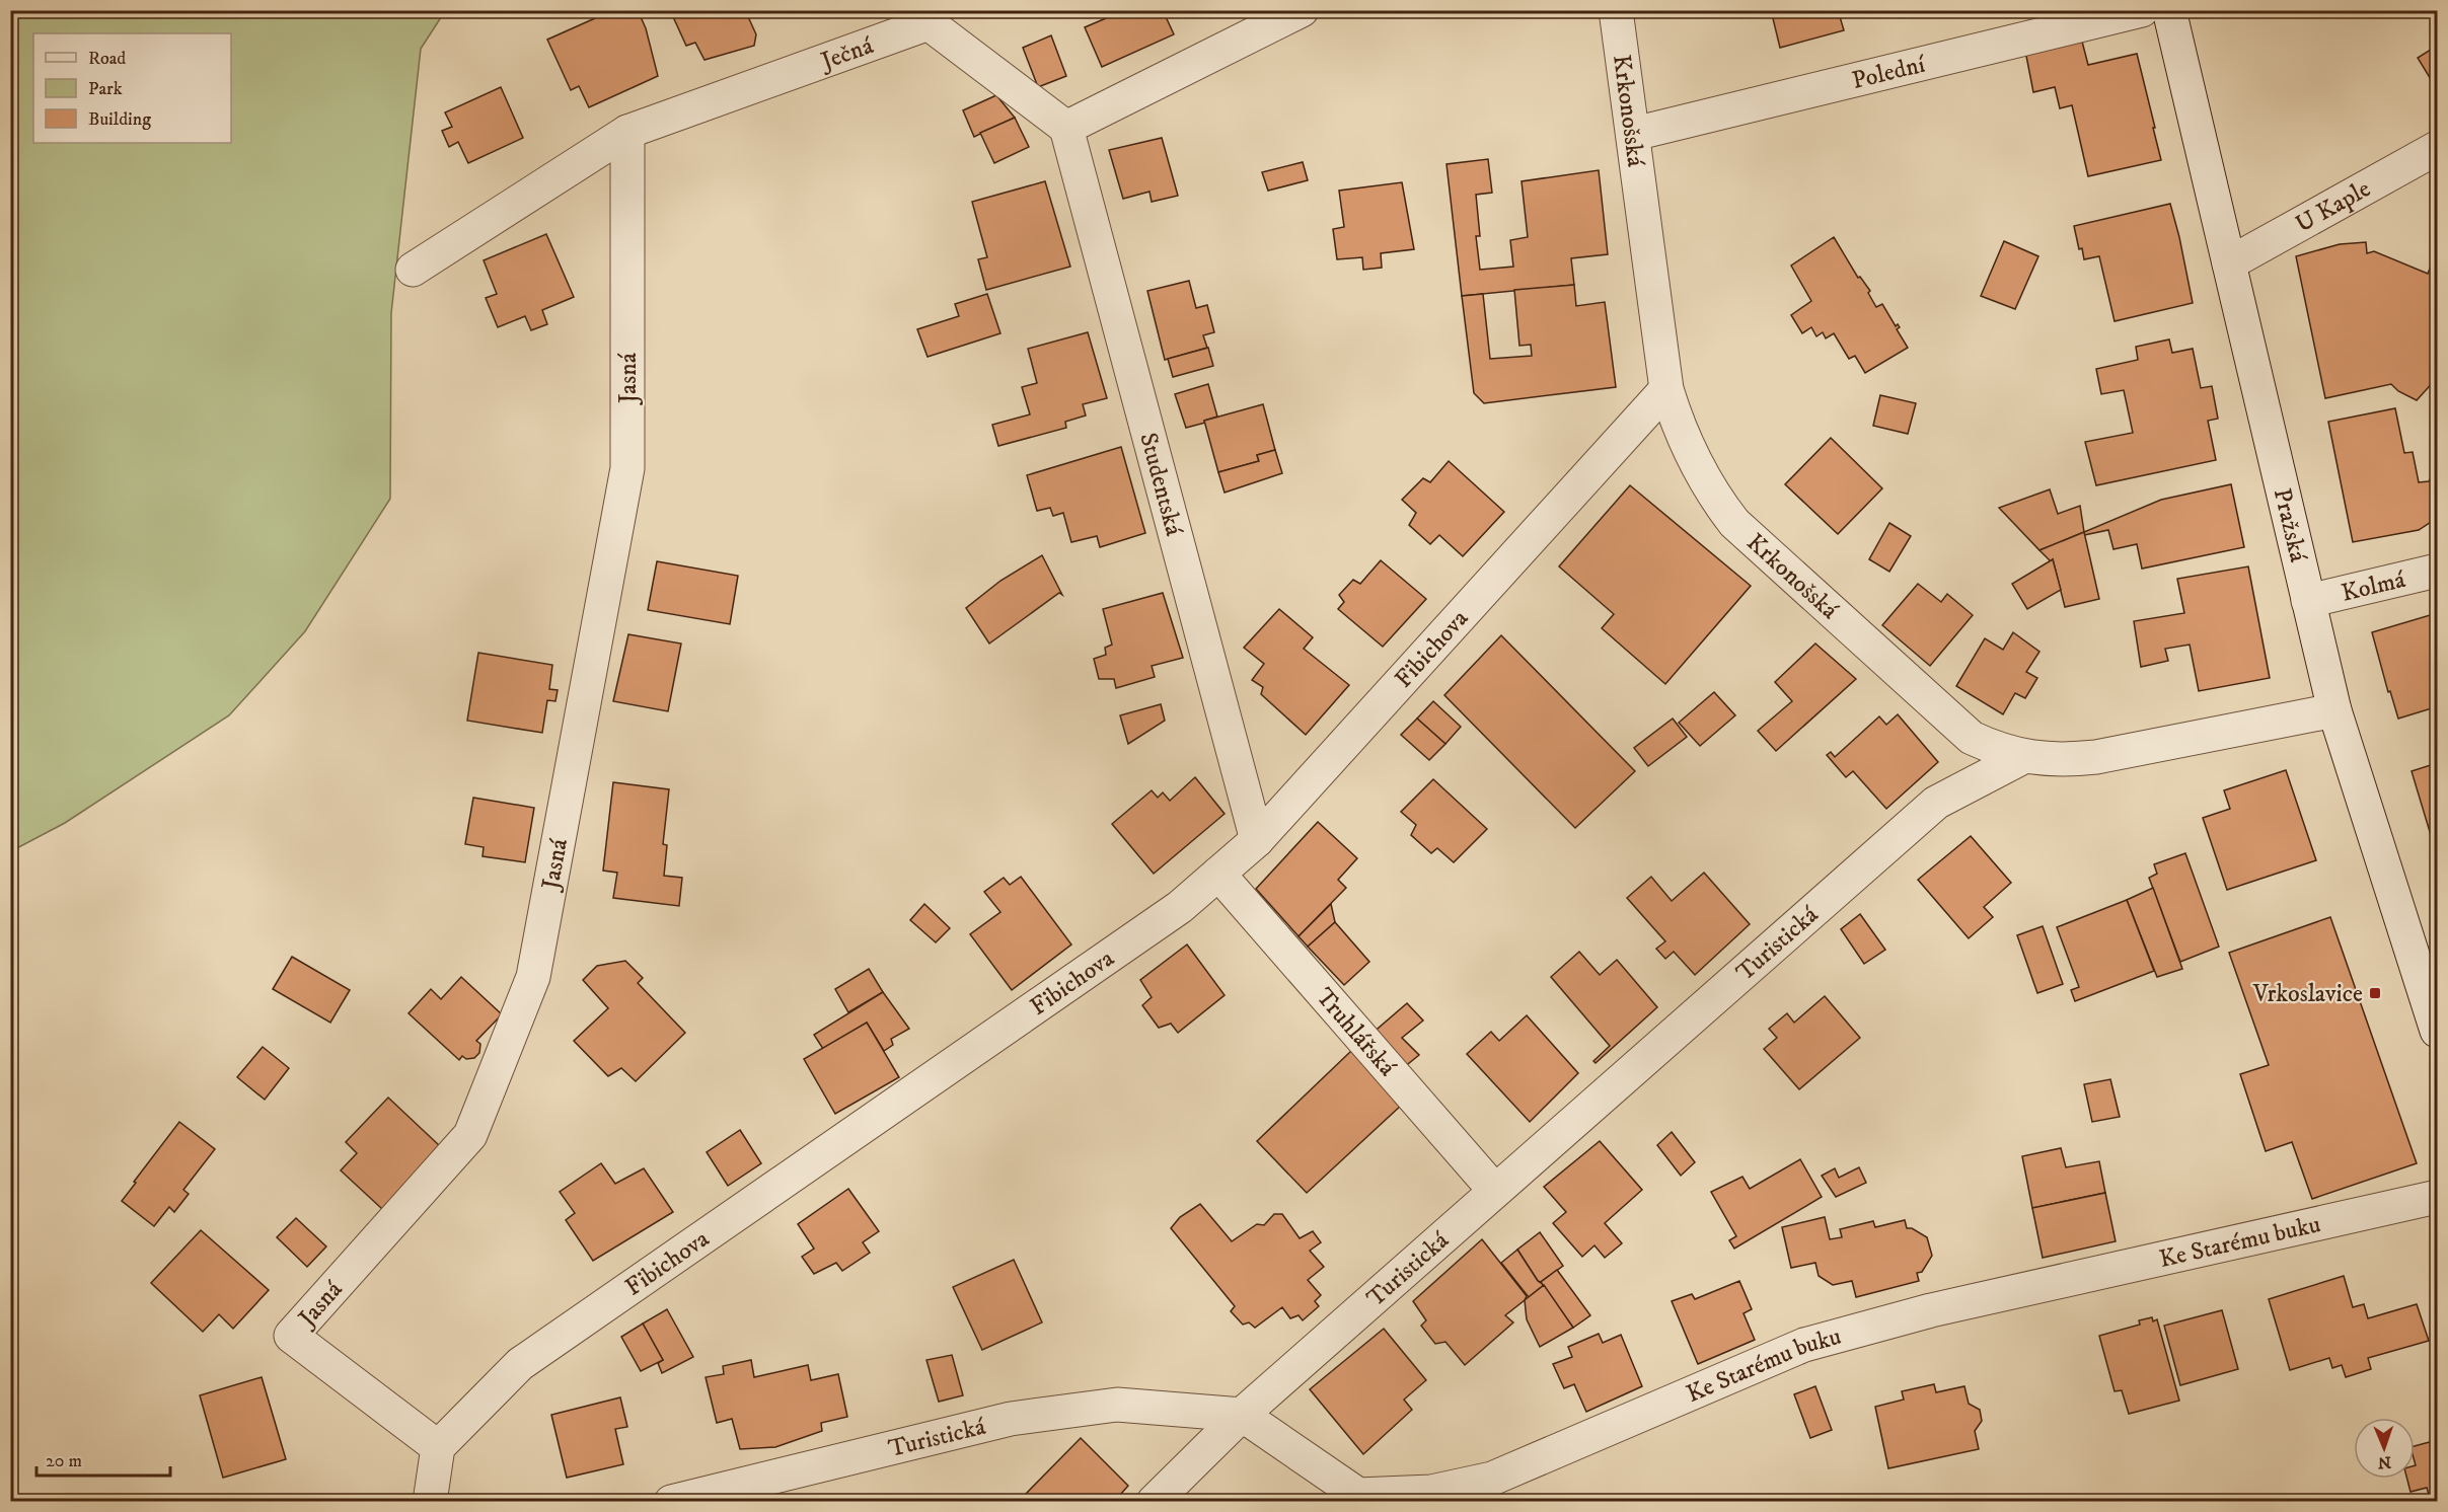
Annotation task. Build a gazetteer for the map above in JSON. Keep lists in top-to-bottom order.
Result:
{
  "streets": {
    "street": [
      "Ječná",
      "Polední",
      "Krkonošská",
      "U Kaple",
      "Jasná",
      "Studentská",
      "Pražská",
      "Kolmá",
      "Fibichova",
      "Turistická",
      "Truhlářská",
      "Ke Starému buku"
    ]
  },
  "crossings": [
    ["Ječná", "Jasná"],
    ["Ječná", "Studentská"],
    ["Polední", "Krkonošská"],
    ["Krkonošská", "Pražská"],
    ["Krkonošská", "Fibichova"],
    ["Krkonošská", "Turistická"],
    ["U Kaple", "Pražská"],
    ["Jasná", "Fibichova"],
    ["Studentská", "Fibichova"],
    ["Pražská", "Kolmá"],
    ["Fibichova", "Truhlářská"],
    ["Turistická", "Truhlářská"],
    ["Turistická", "Ke Starému buku"]
  ],
  "places": {
    "transit": ["Vrkoslavice"]
  },
  "legend": ["Road", "Park", "Building"],
  "scale_bar": "20 m",
  "north": "bottom"
}
